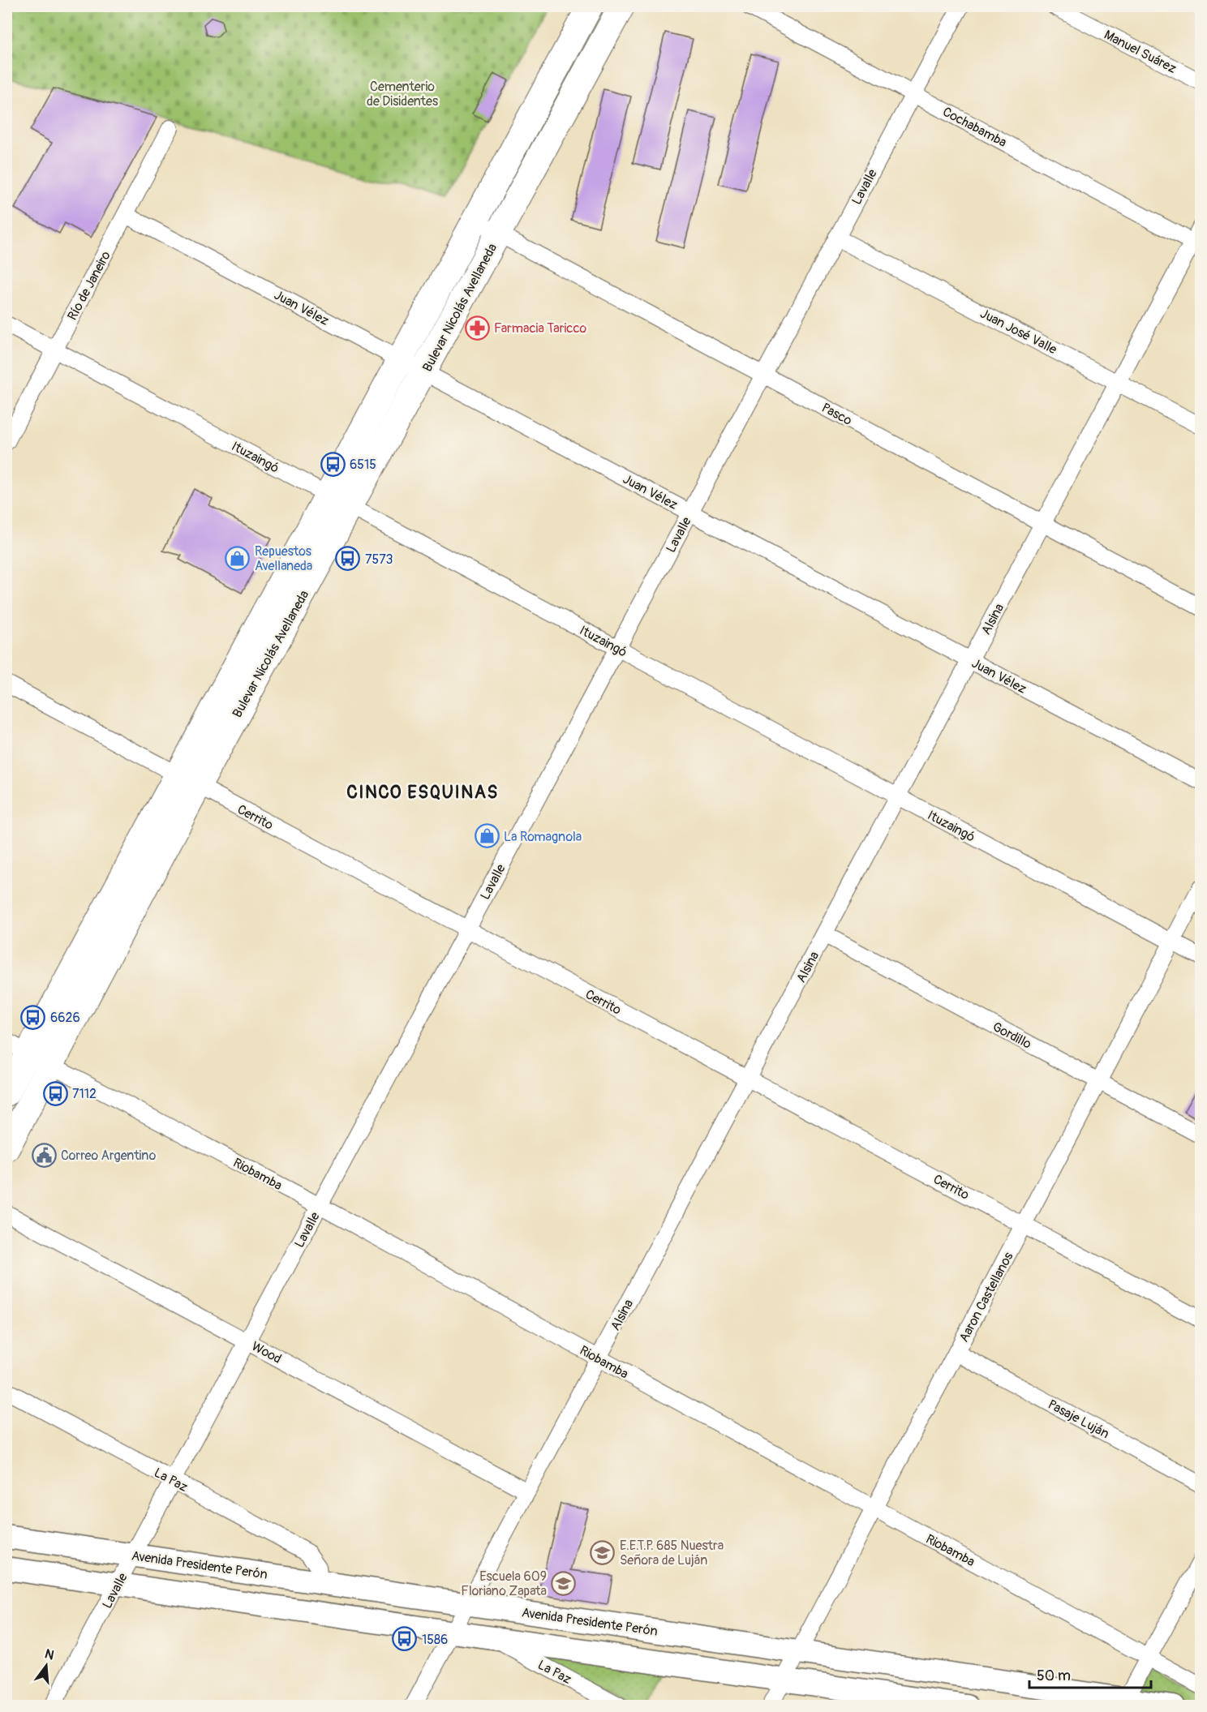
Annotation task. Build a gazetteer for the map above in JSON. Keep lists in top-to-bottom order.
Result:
{
  "streets": {
    "main road": ["Bulevar Nicolás Avellaneda", "Avenida Presidente Perón"],
    "street": [
      "Manuel Suárez",
      "Cochabamba",
      "Lavalle",
      "Río de Janeiro",
      "Juan Vélez",
      "Juan José Valle",
      "Pasco",
      "Ituzaingó",
      "Alsina",
      "Cerrito",
      "Gordillo",
      "Riobamba",
      "Aaron Castellanos",
      "Wood",
      "Pasaje Luján",
      "La Paz"
    ]
  },
  "crossings": [
    ["Cochabamba", "Lavalle"],
    ["Cochabamba", "Alsina"],
    ["Lavalle", "Juan Vélez"],
    ["Lavalle", "Juan José Valle"],
    ["Lavalle", "Pasco"],
    ["Lavalle", "Ituzaingó"],
    ["Lavalle", "Cerrito"],
    ["Lavalle", "Riobamba"],
    ["Lavalle", "Wood"],
    ["Lavalle", "La Paz"],
    ["Lavalle", "Avenida Presidente Perón"],
    ["Río de Janeiro", "Juan Vélez"],
    ["Río de Janeiro", "Ituzaingó"],
    ["Juan Vélez", "Bulevar Nicolás Avellaneda"],
    ["Juan Vélez", "Alsina"],
    ["Bulevar Nicolás Avellaneda", "Pasco"],
    ["Bulevar Nicolás Avellaneda", "Ituzaingó"],
    ["Bulevar Nicolás Avellaneda", "Cerrito"],
    ["Bulevar Nicolás Avellaneda", "Riobamba"],
    ["Juan José Valle", "Alsina"],
    ["Pasco", "Alsina"],
    ["Ituzaingó", "Alsina"],
    ["Ituzaingó", "Aaron Castellanos"],
    ["Alsina", "Cerrito"],
    ["Alsina", "Gordillo"],
    ["Alsina", "Riobamba"],
    ["Alsina", "Wood"],
    ["Alsina", "Avenida Presidente Perón"],
    ["Cerrito", "Aaron Castellanos"],
    ["Gordillo", "Aaron Castellanos"],
    ["Riobamba", "Aaron Castellanos"],
    ["Aaron Castellanos", "Pasaje Luján"],
    ["Aaron Castellanos", "Avenida Presidente Perón"],
    ["La Paz", "Avenida Presidente Perón"]
  ],
  "districts": ["CINCO ESQUINAS"],
  "parks": ["Cementerio de Disidentes"],
  "places": {
    "pharmacy": ["Farmacia Taricco"],
    "bus stop": [
      "6515",
      "7573",
      "6626",
      "7112",
      "1586"
    ],
    "shop": ["Repuestos Avellaneda", "La Romagnola"],
    "public building": ["Correo Argentino"],
    "school or university": ["E.E.T.P. 685 Nuestra Señora de Luján", "Escuela 609 Floriano Zapata"]
  },
  "scale_bar": "50 m",
  "north": "top"
}
